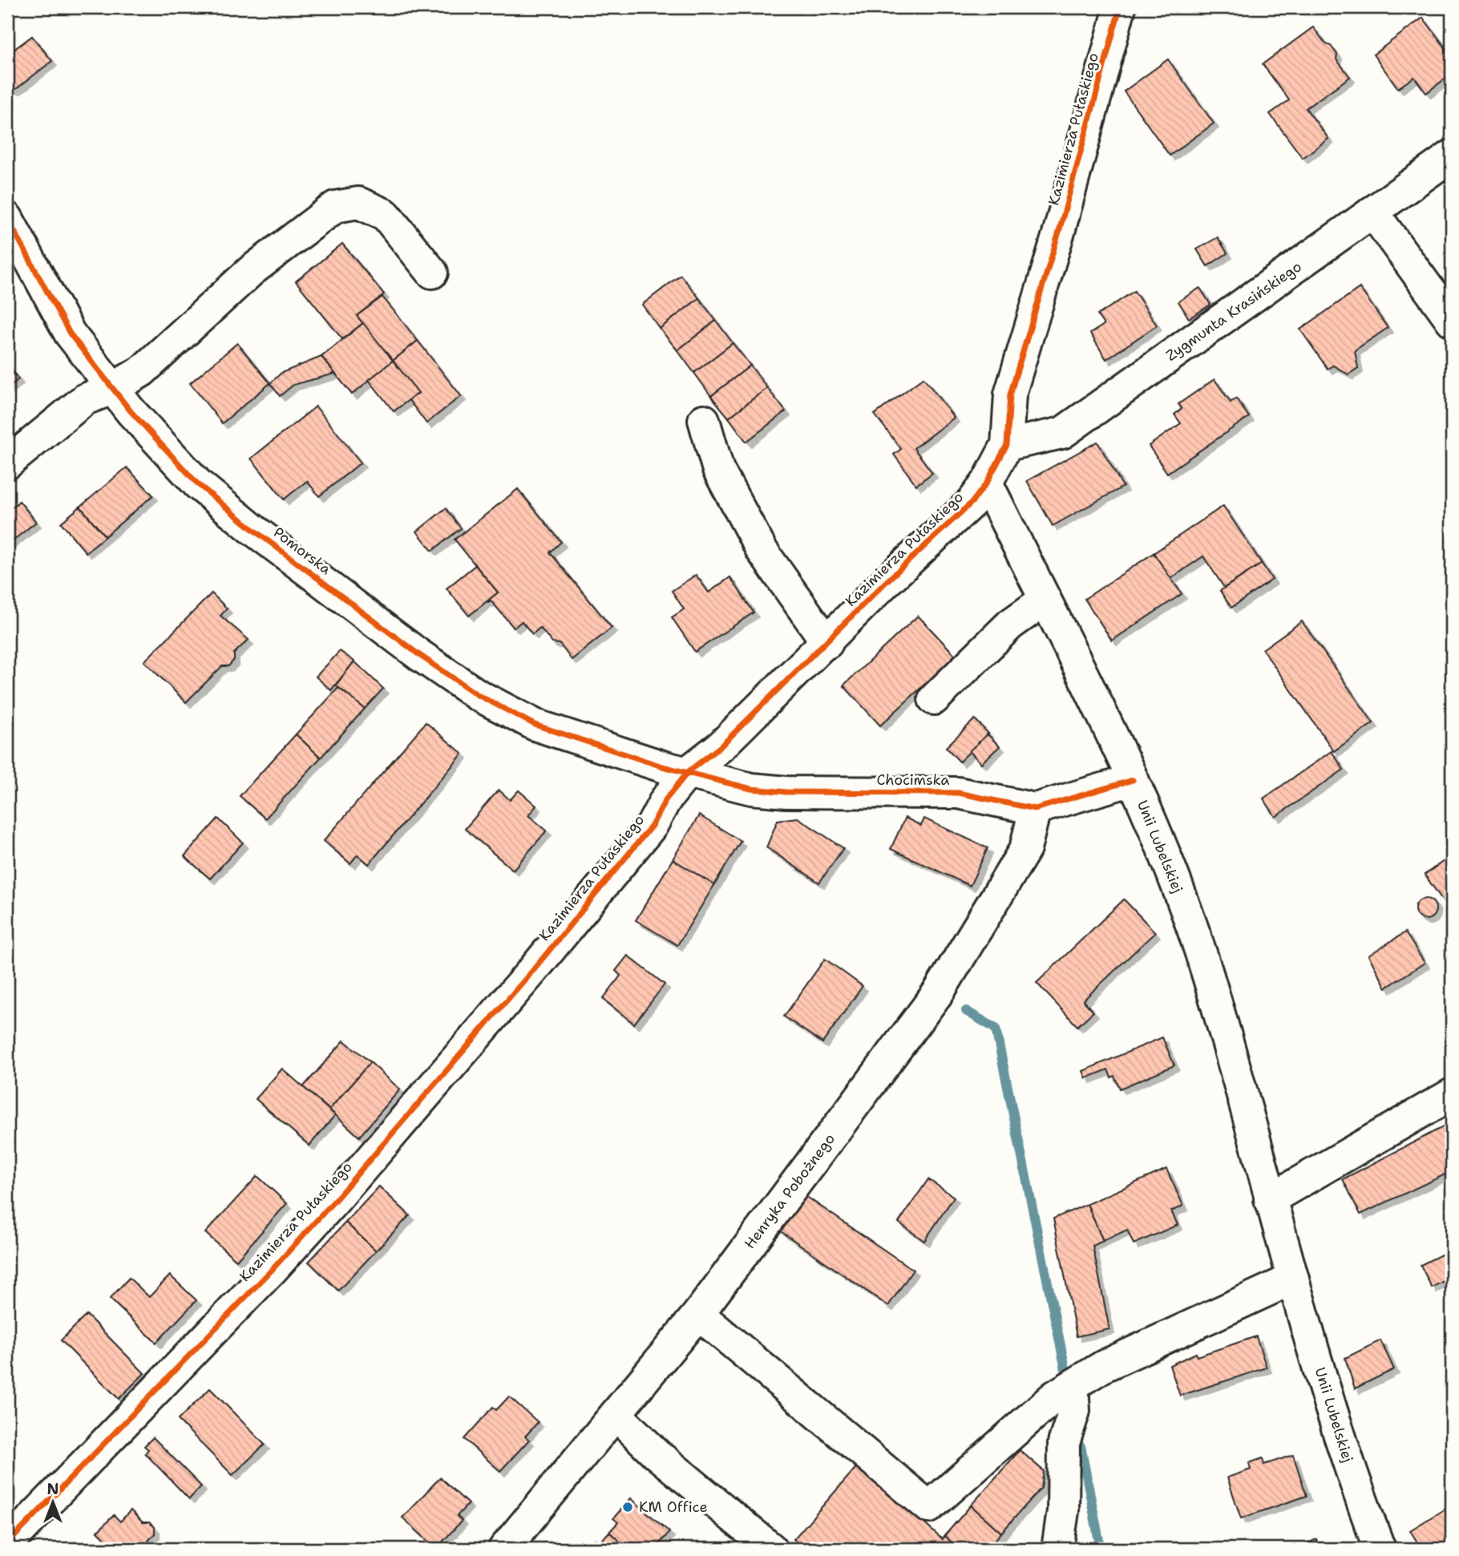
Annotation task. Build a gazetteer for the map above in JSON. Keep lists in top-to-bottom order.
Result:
{
  "streets": {
    "street": [
      "Kazimierza Pułaskiego",
      "Zygmunta Krasińskiego",
      "Pomorska",
      "Chocimska",
      "Unii Lubelskiej",
      "Henryka Pobożnego"
    ]
  },
  "crossings": [
    ["Kazimierza Pułaskiego", "Zygmunta Krasińskiego"],
    ["Kazimierza Pułaskiego", "Pomorska"],
    ["Kazimierza Pułaskiego", "Chocimska"],
    ["Kazimierza Pułaskiego", "Unii Lubelskiej"],
    ["Pomorska", "Chocimska"],
    ["Chocimska", "Unii Lubelskiej"],
    ["Chocimska", "Henryka Pobożnego"]
  ],
  "places": ["KM Office"],
  "north": "top"
}
